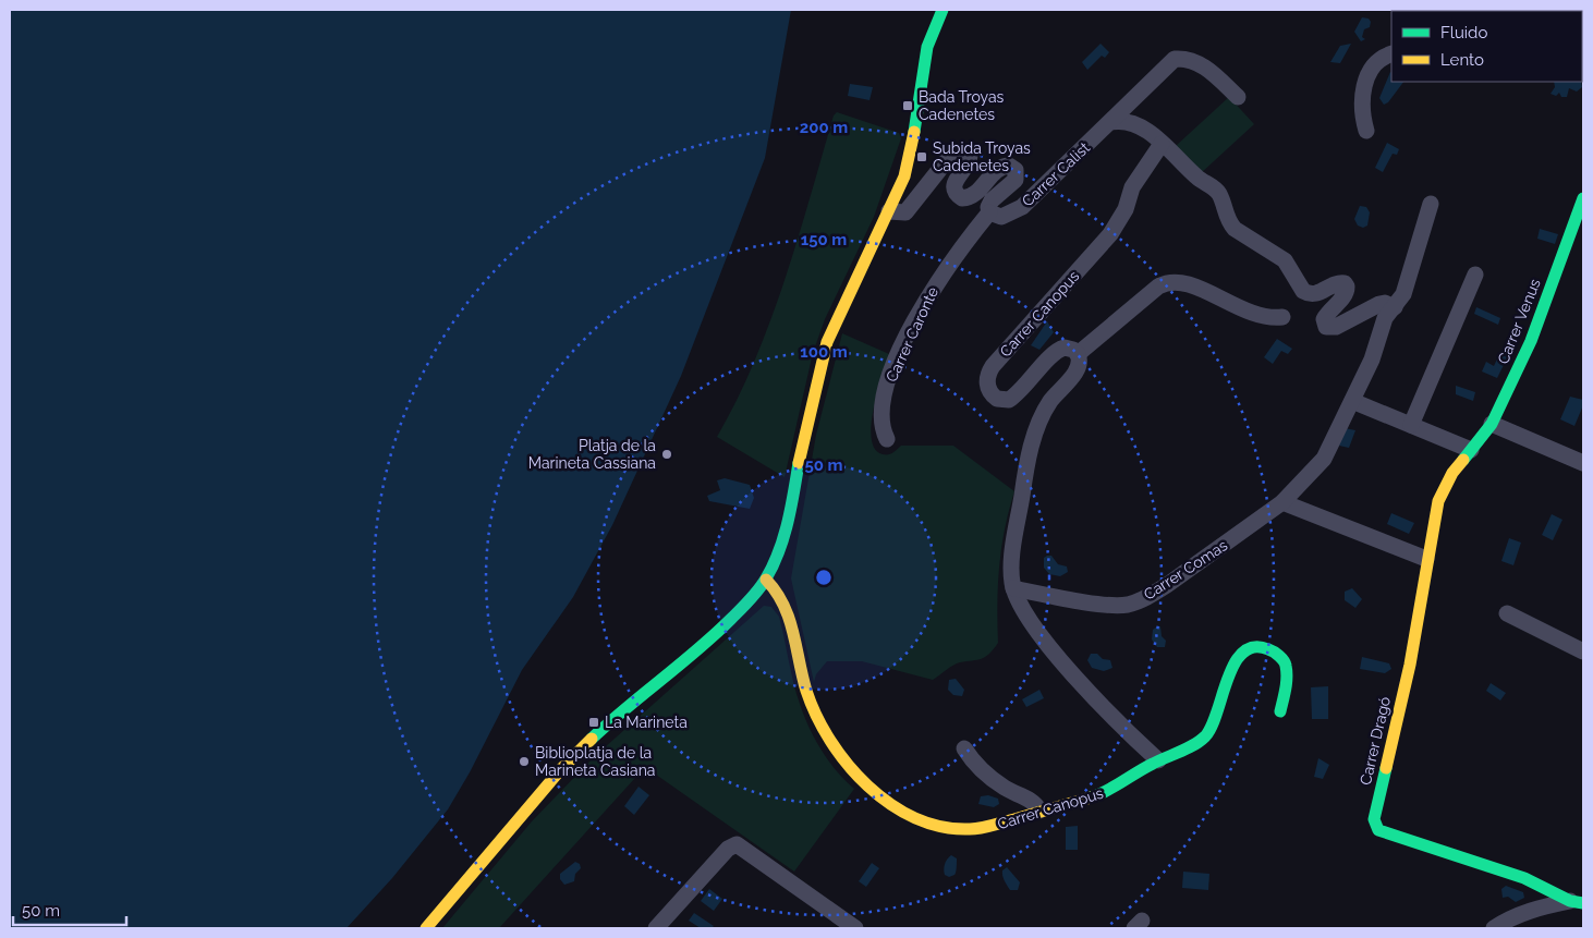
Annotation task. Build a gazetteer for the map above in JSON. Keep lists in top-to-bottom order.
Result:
{
  "streets": {
    "street": [
      "Carrer Calist",
      "Carrer Canopus",
      "Carrer Venus",
      "Carrer Caronte",
      "Carrer Comas",
      "Carrer Dragó"
    ]
  },
  "crossings": [
    ["Carrer Calist", "Carrer Caronte"],
    ["Carrer Venus", "Carrer Dragó"]
  ],
  "places": {
    "transit": ["Bada Troyas Cadenetes", "Subida Troyas Cadenetes", "La Marineta"],
    "other": ["Platja de la Marineta Cassiana", "Biblioplatja de la Marineta Casiana"]
  },
  "legend": ["Fluido", "Lento"],
  "scale_bar": "50 m",
  "rings": [
    "200 m",
    "150 m",
    "100 m",
    "50 m"
  ]
}
